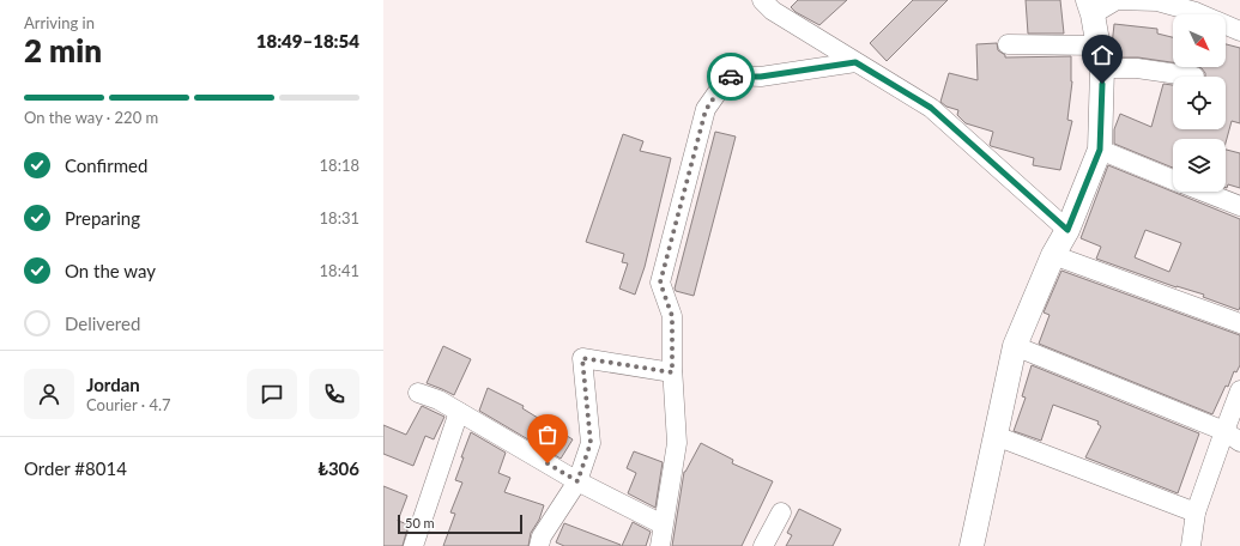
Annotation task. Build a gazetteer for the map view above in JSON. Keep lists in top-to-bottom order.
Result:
{
  "scale_bar": "50 m",
  "north": "bottom right",
  "page": {
    "heading": ["2 min", "Arriving in", "18:49–18:54"],
    "panel": [
      "Jordan",
      "Courier · 4.7",
      "Order #8014",
      "₺306"
    ],
    "bar": "On the way · 220 m",
    "list": [
      ["Confirmed", "18:18"],
      ["Preparing", "18:31"],
      ["On the way", "18:41"],
      "Delivered"
    ],
    "scale": "50 m"
  }
}
